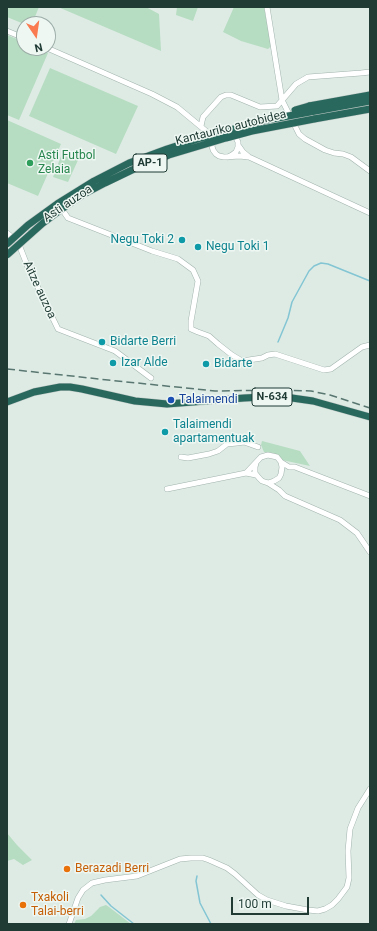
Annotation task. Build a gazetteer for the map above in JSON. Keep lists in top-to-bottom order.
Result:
{
  "streets": {
    "highway": ["Kantauriko autobidea", "AP-1", "N-634"],
    "street": ["Asti auzoa", "Aitze auzoa"]
  },
  "crossings": [
    ["Asti auzoa", "Aitze auzoa"]
  ],
  "places": [
    "Asti Futbol Zelaia",
    "Negu Toki 2",
    "Negu Toki 1",
    "Bidarte Berri",
    "Izar Alde",
    "Bidarte",
    "Talaimendi",
    "Talaimendi apartamentuak",
    "Berazadi Berri",
    "Txakoli Talai-berri"
  ],
  "scale_bar": "100 m",
  "north": "bottom"
}
